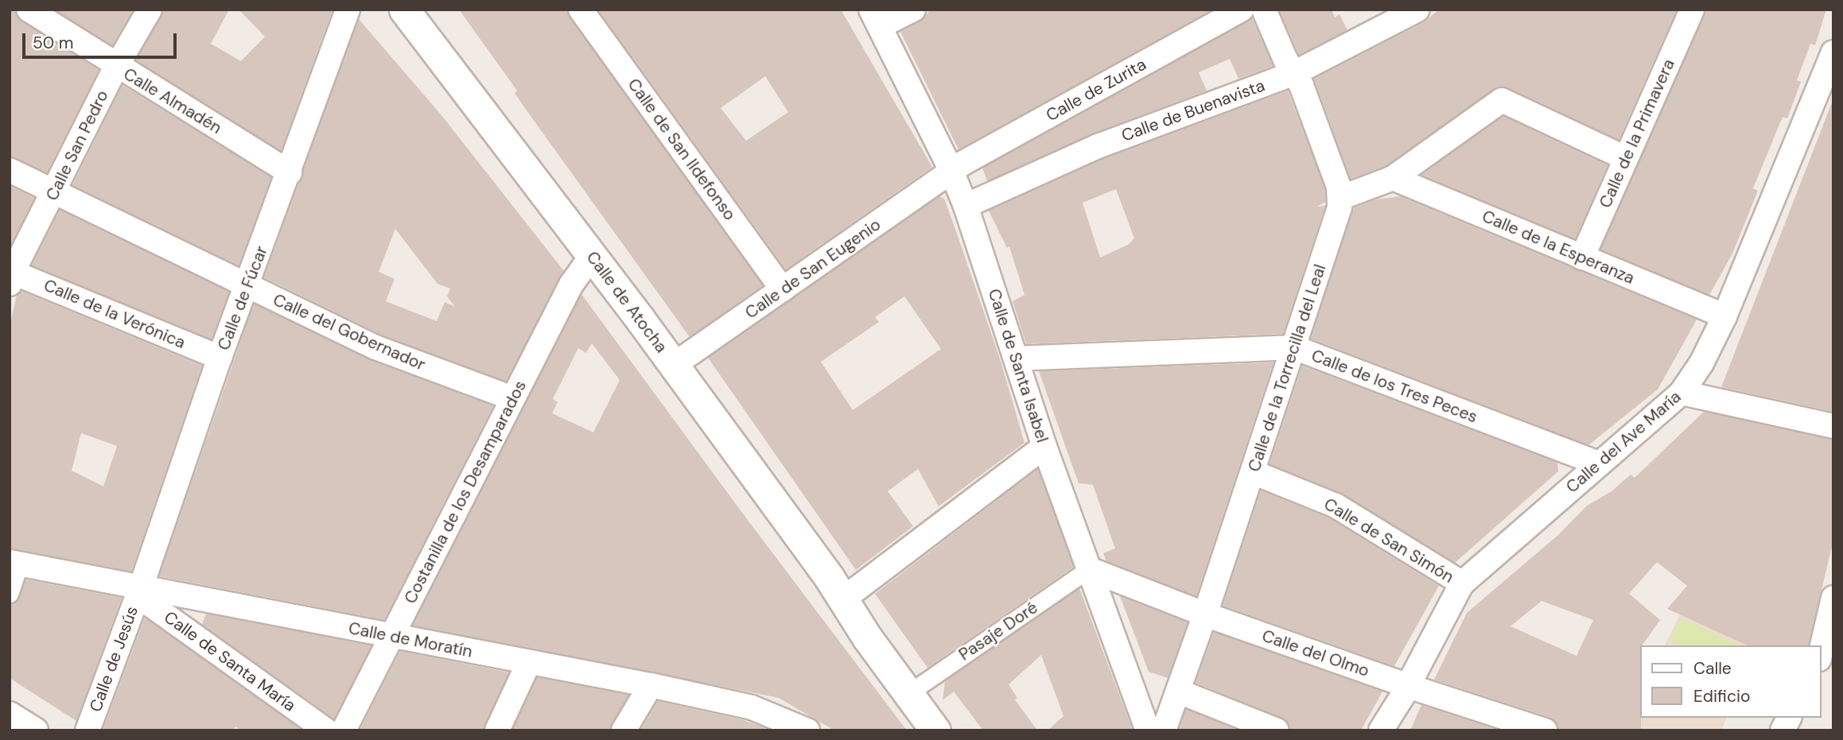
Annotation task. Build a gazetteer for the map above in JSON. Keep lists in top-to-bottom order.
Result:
{
  "streets": {
    "street": [
      "Calle de Zurita",
      "Calle Almadén",
      "Calle de Buenavista",
      "Calle de la Primavera",
      "Calle San Pedro",
      "Calle de San Ildefonso",
      "Calle de la Esperanza",
      "Calle de San Eugenio",
      "Calle de Fúcar",
      "Calle de Atocha",
      "Calle de la Verónica",
      "Calle del Gobernador",
      "Calle de Santa Isabel",
      "Calle de la Torrecilla del Leal",
      "Calle de los Tres Peces",
      "Calle del Ave María",
      "Costanilla de los Desamparados",
      "Calle de San Simón",
      "Pasaje Doré",
      "Calle de Moratín",
      "Calle del Olmo",
      "Calle de Jesús",
      "Calle de Santa María"
    ]
  },
  "crossings": [
    ["Calle de Zurita", "Calle de San Eugenio"],
    ["Calle de Zurita", "Calle de Santa Isabel"],
    ["Calle Almadén", "Calle San Pedro"],
    ["Calle Almadén", "Calle de Fúcar"],
    ["Calle de Buenavista", "Calle de Santa Isabel"],
    ["Calle de la Primavera", "Calle de la Esperanza"],
    ["Calle San Pedro", "Calle de la Verónica"],
    ["Calle San Pedro", "Calle del Gobernador"],
    ["Calle de San Ildefonso", "Calle de San Eugenio"],
    ["Calle de la Esperanza", "Calle del Ave María"],
    ["Calle de San Eugenio", "Calle de Atocha"],
    ["Calle de San Eugenio", "Calle de Santa Isabel"],
    ["Calle de Fúcar", "Calle de la Verónica"],
    ["Calle de Fúcar", "Calle del Gobernador"],
    ["Calle de Fúcar", "Calle de Moratín"],
    ["Calle de Fúcar", "Calle de Jesús"],
    ["Calle de Fúcar", "Calle de Santa María"],
    ["Calle de Atocha", "Costanilla de los Desamparados"],
    ["Calle de Atocha", "Pasaje Doré"],
    ["Calle del Gobernador", "Costanilla de los Desamparados"],
    ["Calle de Santa Isabel", "Calle de los Tres Peces"],
    ["Calle de Santa Isabel", "Pasaje Doré"],
    ["Calle de Santa Isabel", "Calle del Olmo"],
    ["Calle de la Torrecilla del Leal", "Calle de los Tres Peces"],
    ["Calle de la Torrecilla del Leal", "Calle de San Simón"],
    ["Calle de la Torrecilla del Leal", "Calle del Olmo"],
    ["Calle de los Tres Peces", "Calle del Ave María"],
    ["Calle del Ave María", "Calle de San Simón"],
    ["Calle del Ave María", "Calle del Olmo"],
    ["Costanilla de los Desamparados", "Calle de Moratín"],
    ["Pasaje Doré", "Calle del Olmo"],
    ["Calle de Moratín", "Calle de Jesús"],
    ["Calle de Moratín", "Calle de Santa María"],
    ["Calle de Jesús", "Calle de Santa María"]
  ],
  "legend": ["Calle", "Edificio"],
  "scale_bar": "50 m"
}
